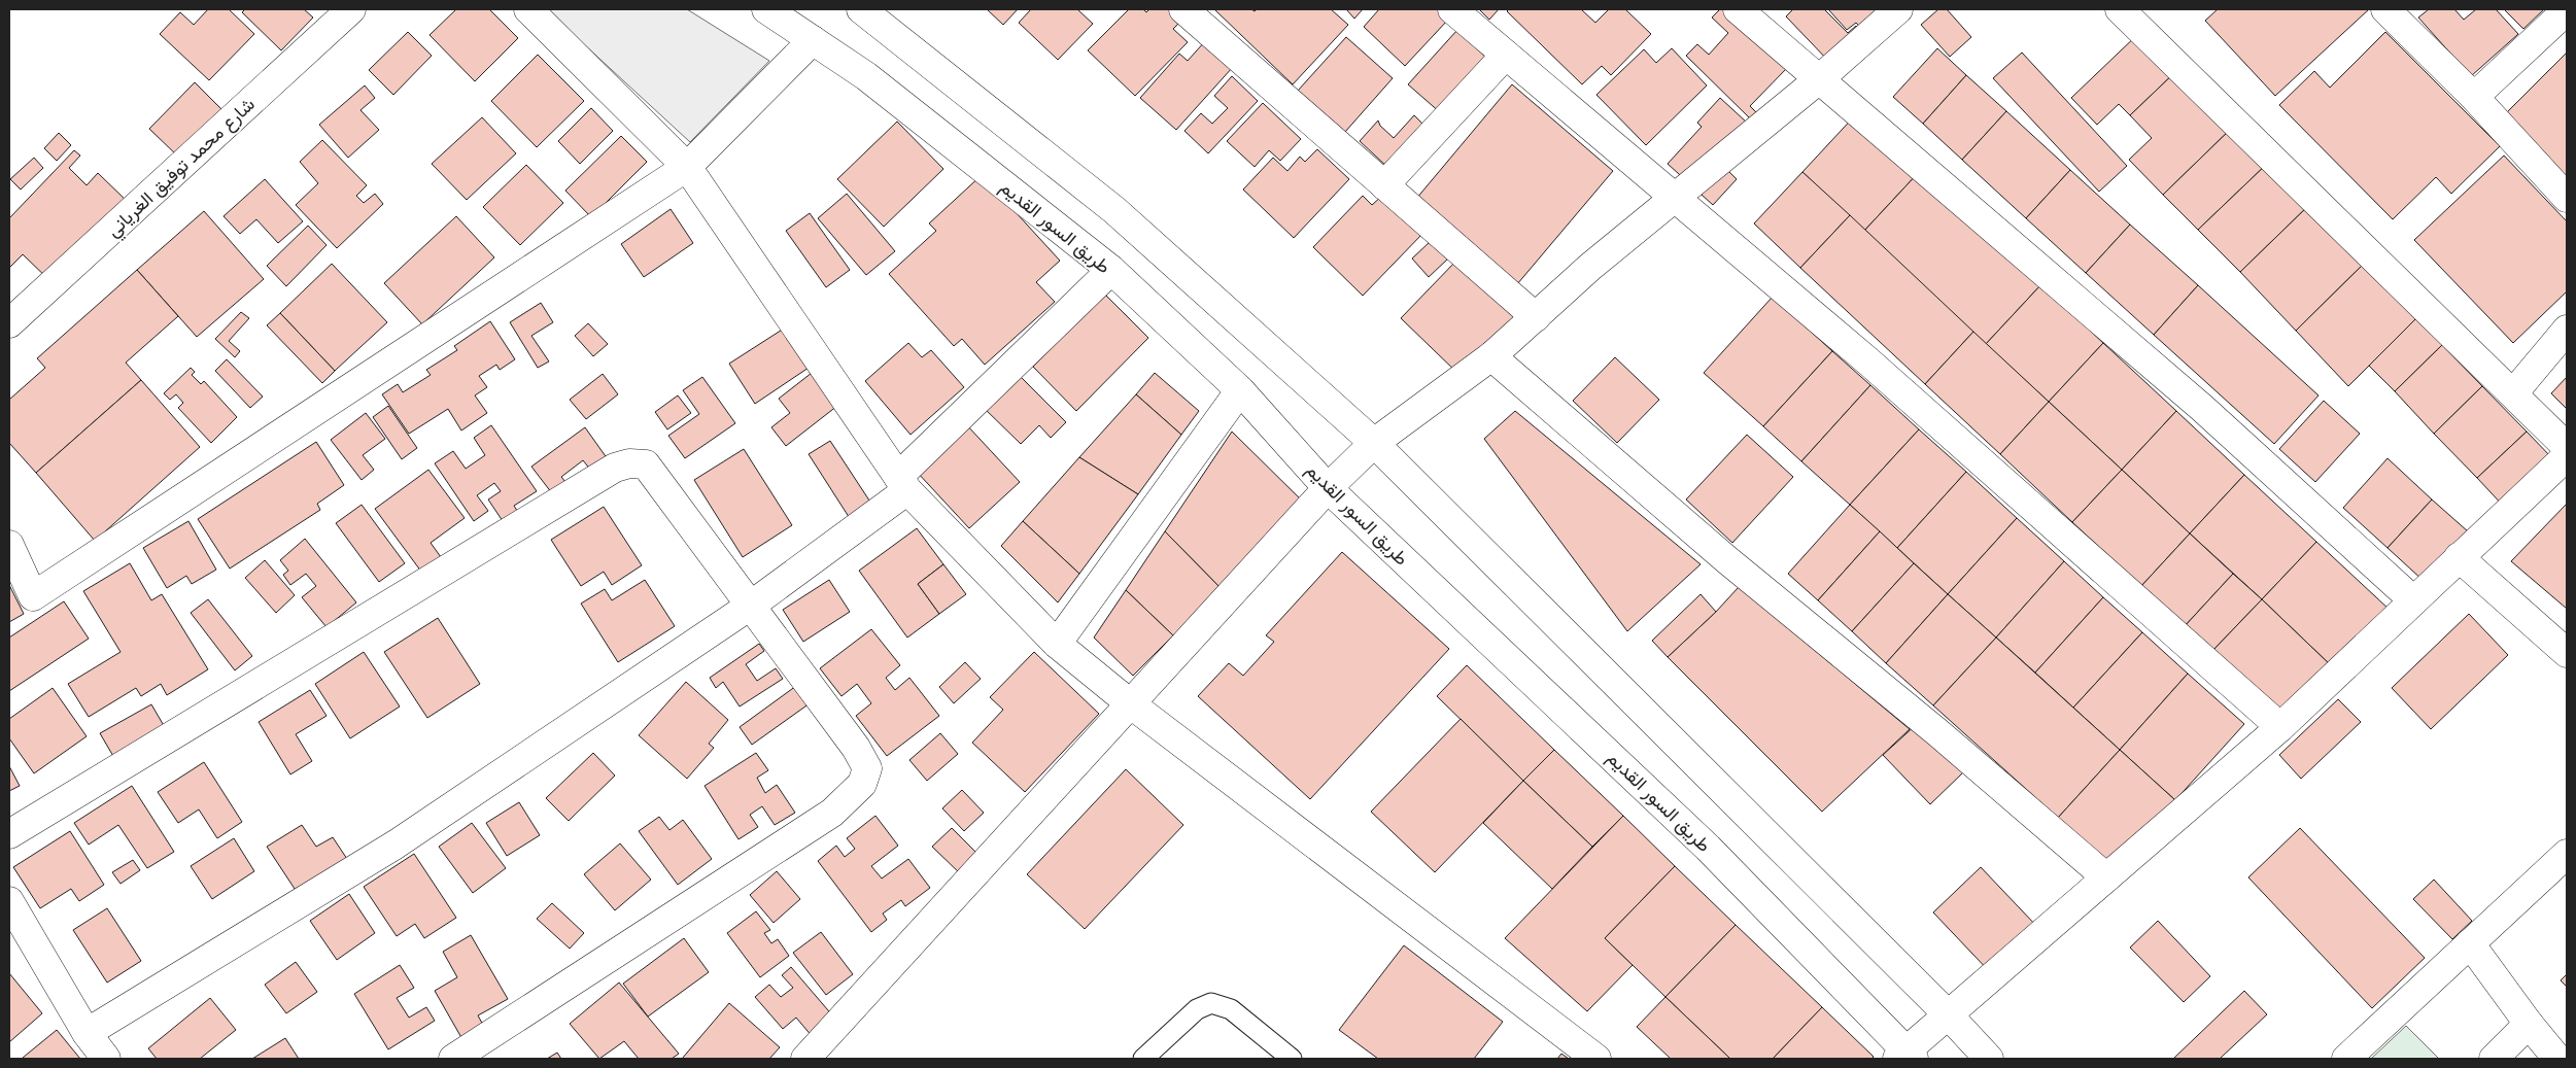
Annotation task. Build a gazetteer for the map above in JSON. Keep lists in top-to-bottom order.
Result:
{
  "streets": {
    "street": ["شارع محمد توفيق الغرياني", "طريق السور القديم"]
  }
}
